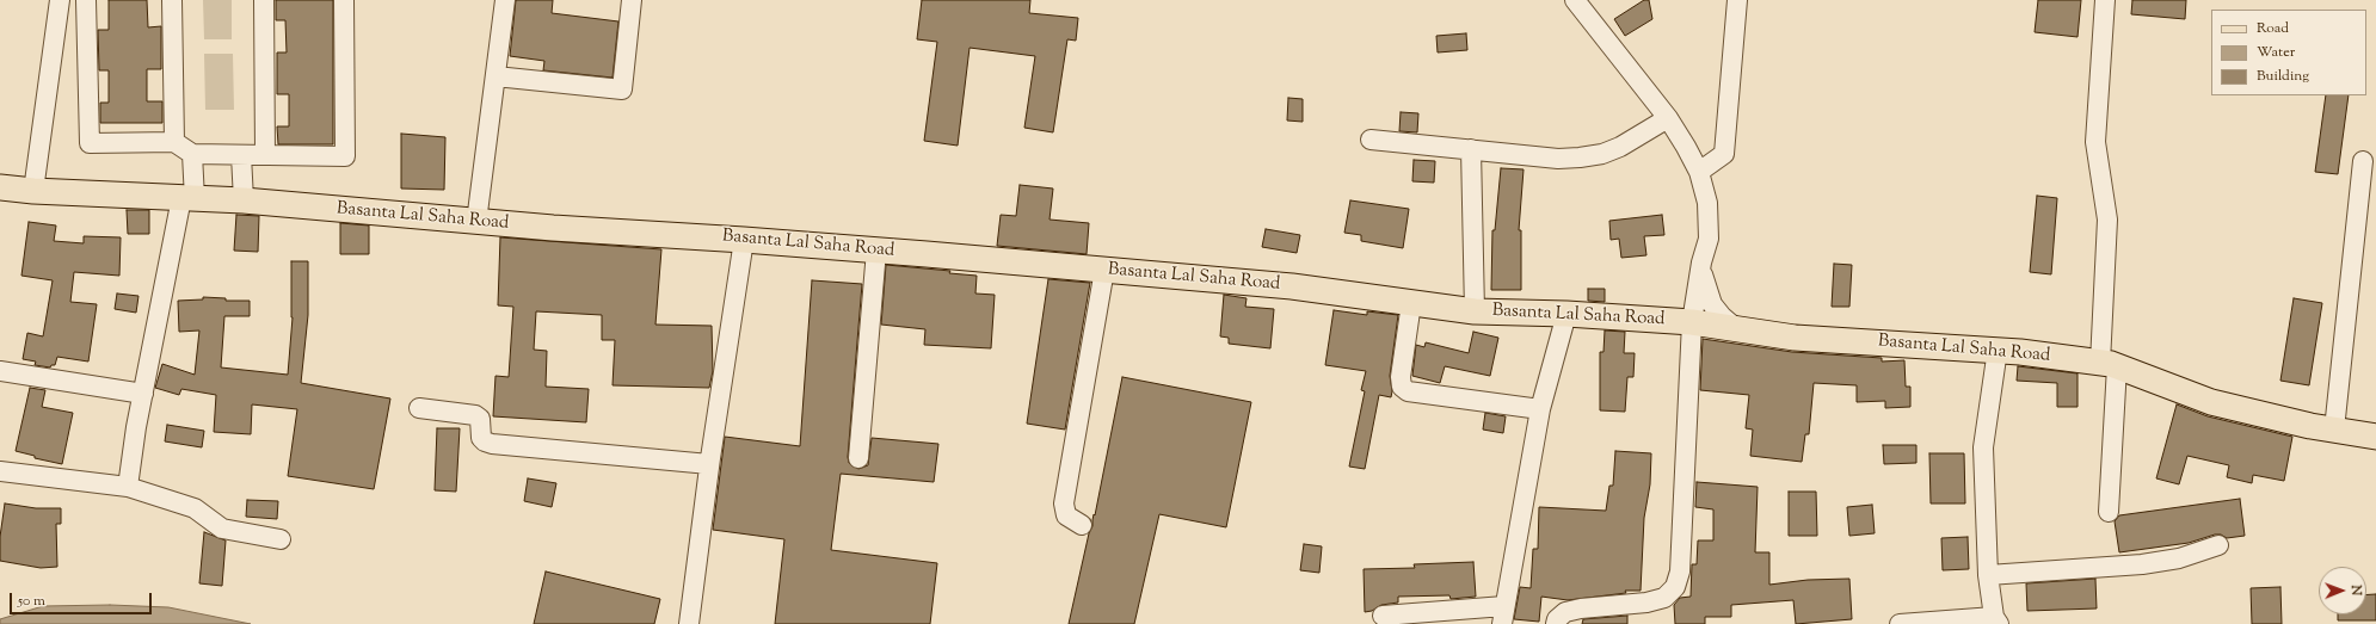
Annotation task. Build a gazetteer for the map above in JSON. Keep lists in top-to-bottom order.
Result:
{
  "streets": {
    "main road": ["Basanta Lal Saha Road"]
  },
  "legend": ["Road", "Water", "Building"],
  "scale_bar": "50 m",
  "north": "right"
}
